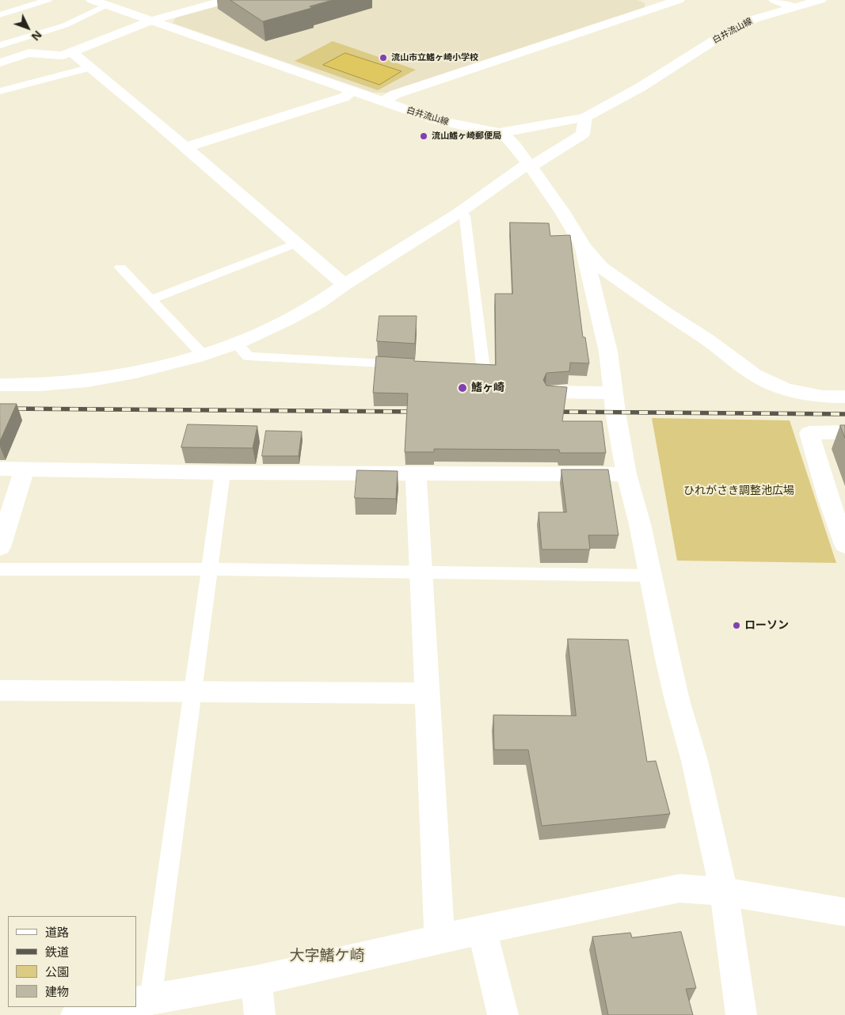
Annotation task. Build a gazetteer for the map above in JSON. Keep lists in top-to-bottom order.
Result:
{
  "streets": {
    "street": ["白井流山線"]
  },
  "districts": ["大字鰭ケ崎"],
  "parks": ["ひれがさき調整池広場"],
  "places": [
    "流山市立鰭ヶ崎小学校",
    "流山鰭ヶ崎郵便局",
    "鰭ヶ崎",
    "ローソン"
  ],
  "legend": [
    "道路",
    "鉄道",
    "公園",
    "建物"
  ],
  "north": "bottom right"
}
